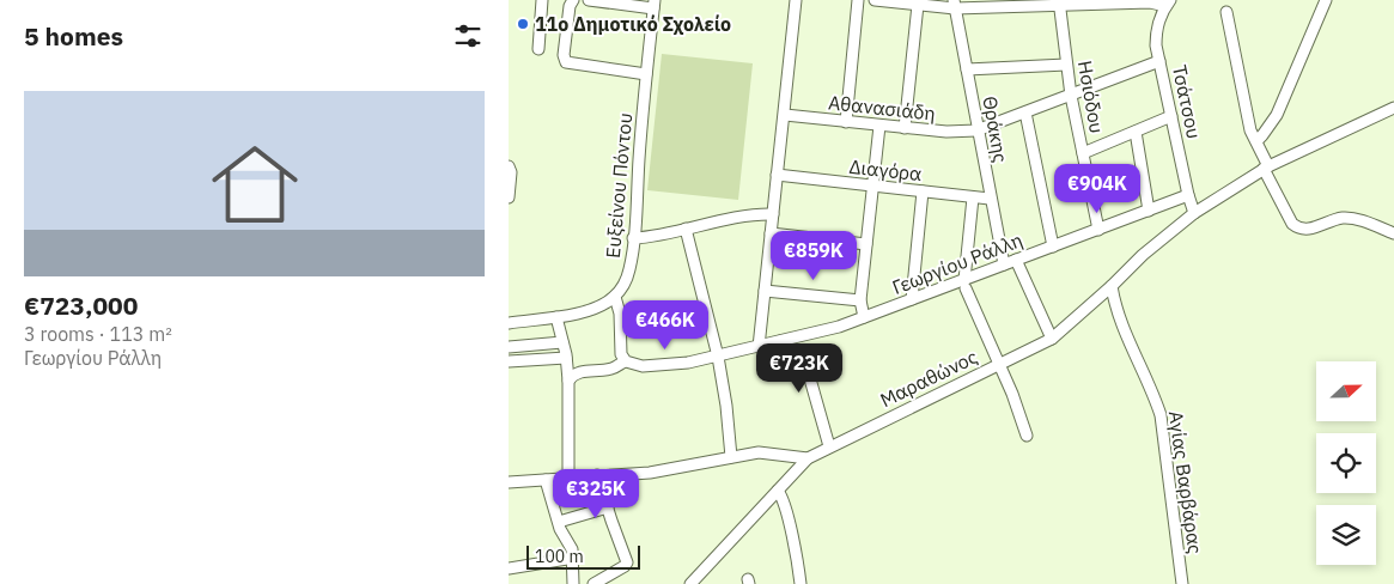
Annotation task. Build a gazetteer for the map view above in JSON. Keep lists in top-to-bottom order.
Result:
{
  "streets": {
    "street": [
      "Ησιόδου",
      "Τσάτσου",
      "Αθανασιάδη",
      "Θράκης",
      "Διαγόρα",
      "Ευξείνου Πόντου",
      "Γεωργίου Ράλλη",
      "Μαραθώνος",
      "Αγίας Βαρβάρας"
    ]
  },
  "crossings": [
    ["Ησιόδου", "Αθανασιάδη"],
    ["Ησιόδου", "Γεωργίου Ράλλη"],
    ["Τσάτσου", "Αθανασιάδη"],
    ["Τσάτσου", "Γεωργίου Ράλλη"],
    ["Τσάτσου", "Μαραθώνος"],
    ["Αθανασιάδη", "Θράκης"],
    ["Θράκης", "Διαγόρα"],
    ["Θράκης", "Γεωργίου Ράλλη"],
    ["Μαραθώνος", "Αγίας Βαρβάρας"]
  ],
  "places": ["11ο Δημοτικό Σχολείο"],
  "scale_bar": "100 m",
  "north": "right",
  "page": {
    "heading": "5 homes",
    "list": [
      {
        "name": "€723,000",
        "note": "3 rooms · 113 m² · Γεωργίου Ράλλη"
      }
    ],
    "price": [
      "€904K",
      "€859K",
      "€466K",
      "€723K",
      "€325K"
    ],
    "scale": "100 m"
  }
}
